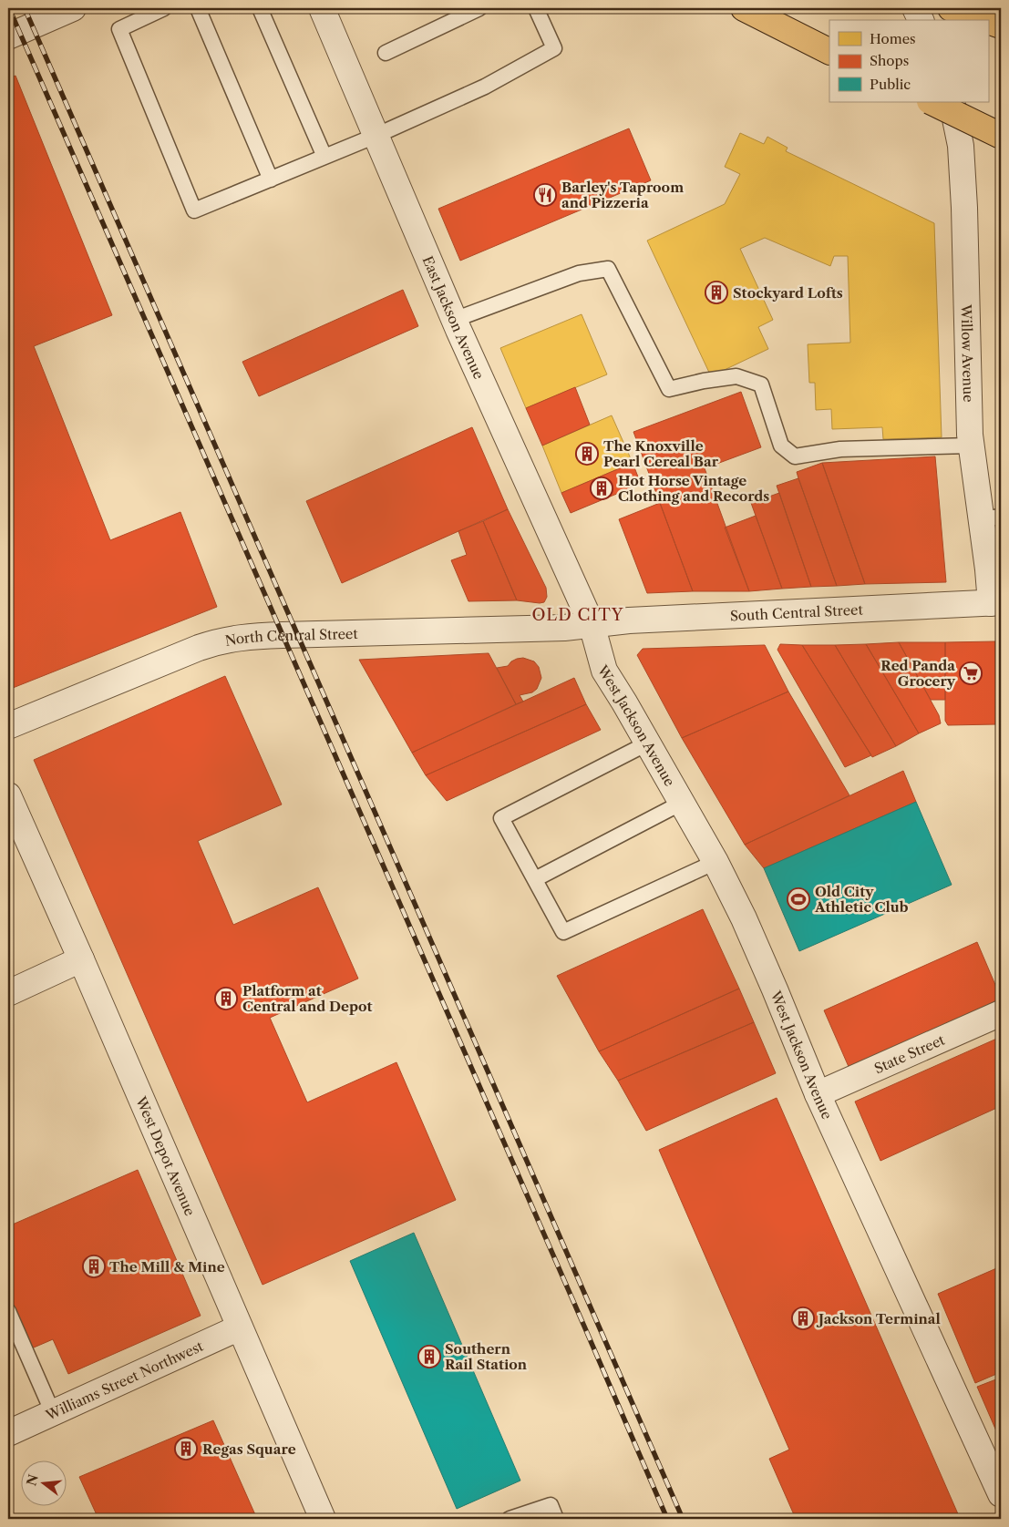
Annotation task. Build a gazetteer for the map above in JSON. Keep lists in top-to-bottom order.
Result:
{
  "streets": {
    "street": [
      "East Jackson Avenue",
      "Willow Avenue",
      "South Central Street",
      "North Central Street",
      "West Jackson Avenue",
      "State Street",
      "West Depot Avenue",
      "Williams Street Northwest"
    ]
  },
  "crossings": [
    ["East Jackson Avenue", "South Central Street"],
    ["East Jackson Avenue", "North Central Street"],
    ["East Jackson Avenue", "West Jackson Avenue"],
    ["Willow Avenue", "South Central Street"],
    ["South Central Street", "North Central Street"],
    ["South Central Street", "West Jackson Avenue"],
    ["North Central Street", "West Jackson Avenue"],
    ["West Jackson Avenue", "State Street"],
    ["West Depot Avenue", "Williams Street Northwest"]
  ],
  "districts": ["OLD CITY"],
  "places": {
    "restaurant": ["Barley's Taproom and Pizzeria"],
    "building": [
      "Stockyard Lofts",
      "The Knoxville Pearl Cereal Bar",
      "Hot Horse Vintage Clothing and Records",
      "Platform at Central and Depot",
      "The Mill & Mine",
      "Jackson Terminal",
      "Southern Rail Station",
      "Regas Square"
    ],
    "supermarket": ["Red Panda Grocery"],
    "sports": ["Old City Athletic Club"]
  },
  "legend": ["Homes", "Shops", "Public"],
  "north": "left"
}
